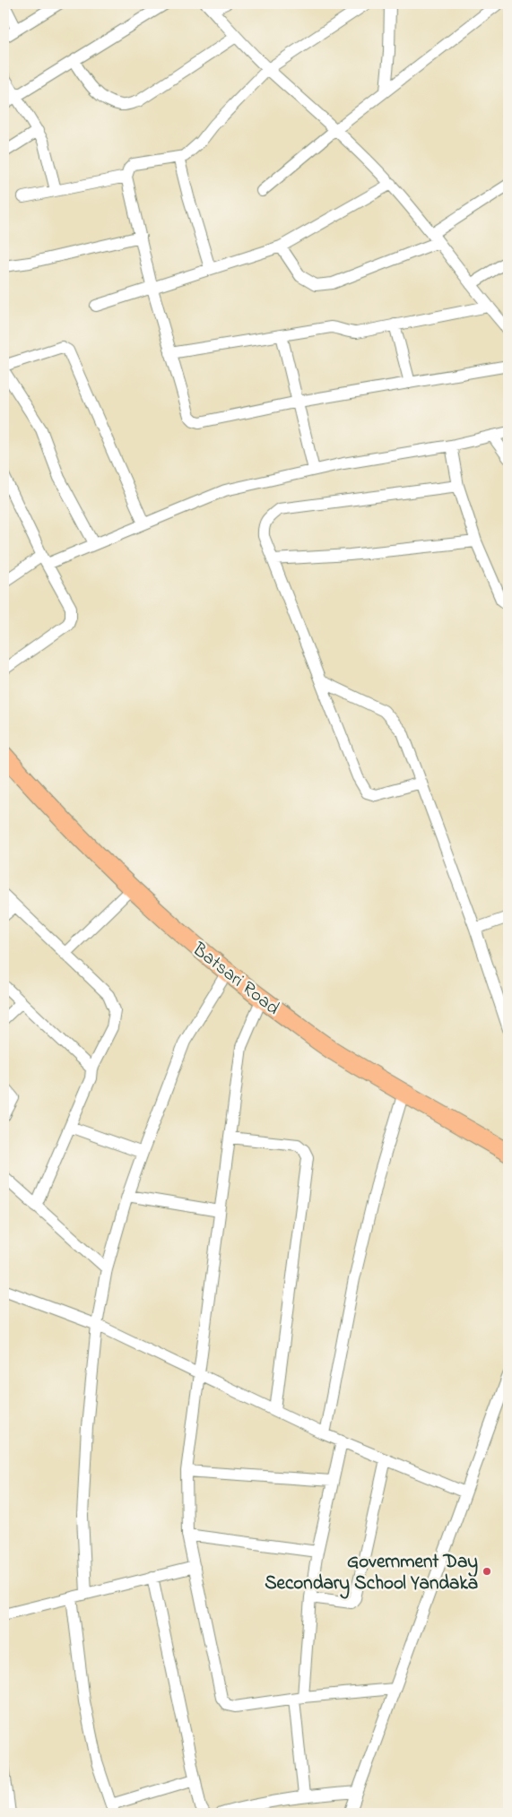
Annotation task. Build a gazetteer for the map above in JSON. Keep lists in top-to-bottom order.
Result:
{
  "streets": {
    "main road": ["Batsari Road"]
  },
  "places": ["Government Day Secondary School Yandaka"]
}
